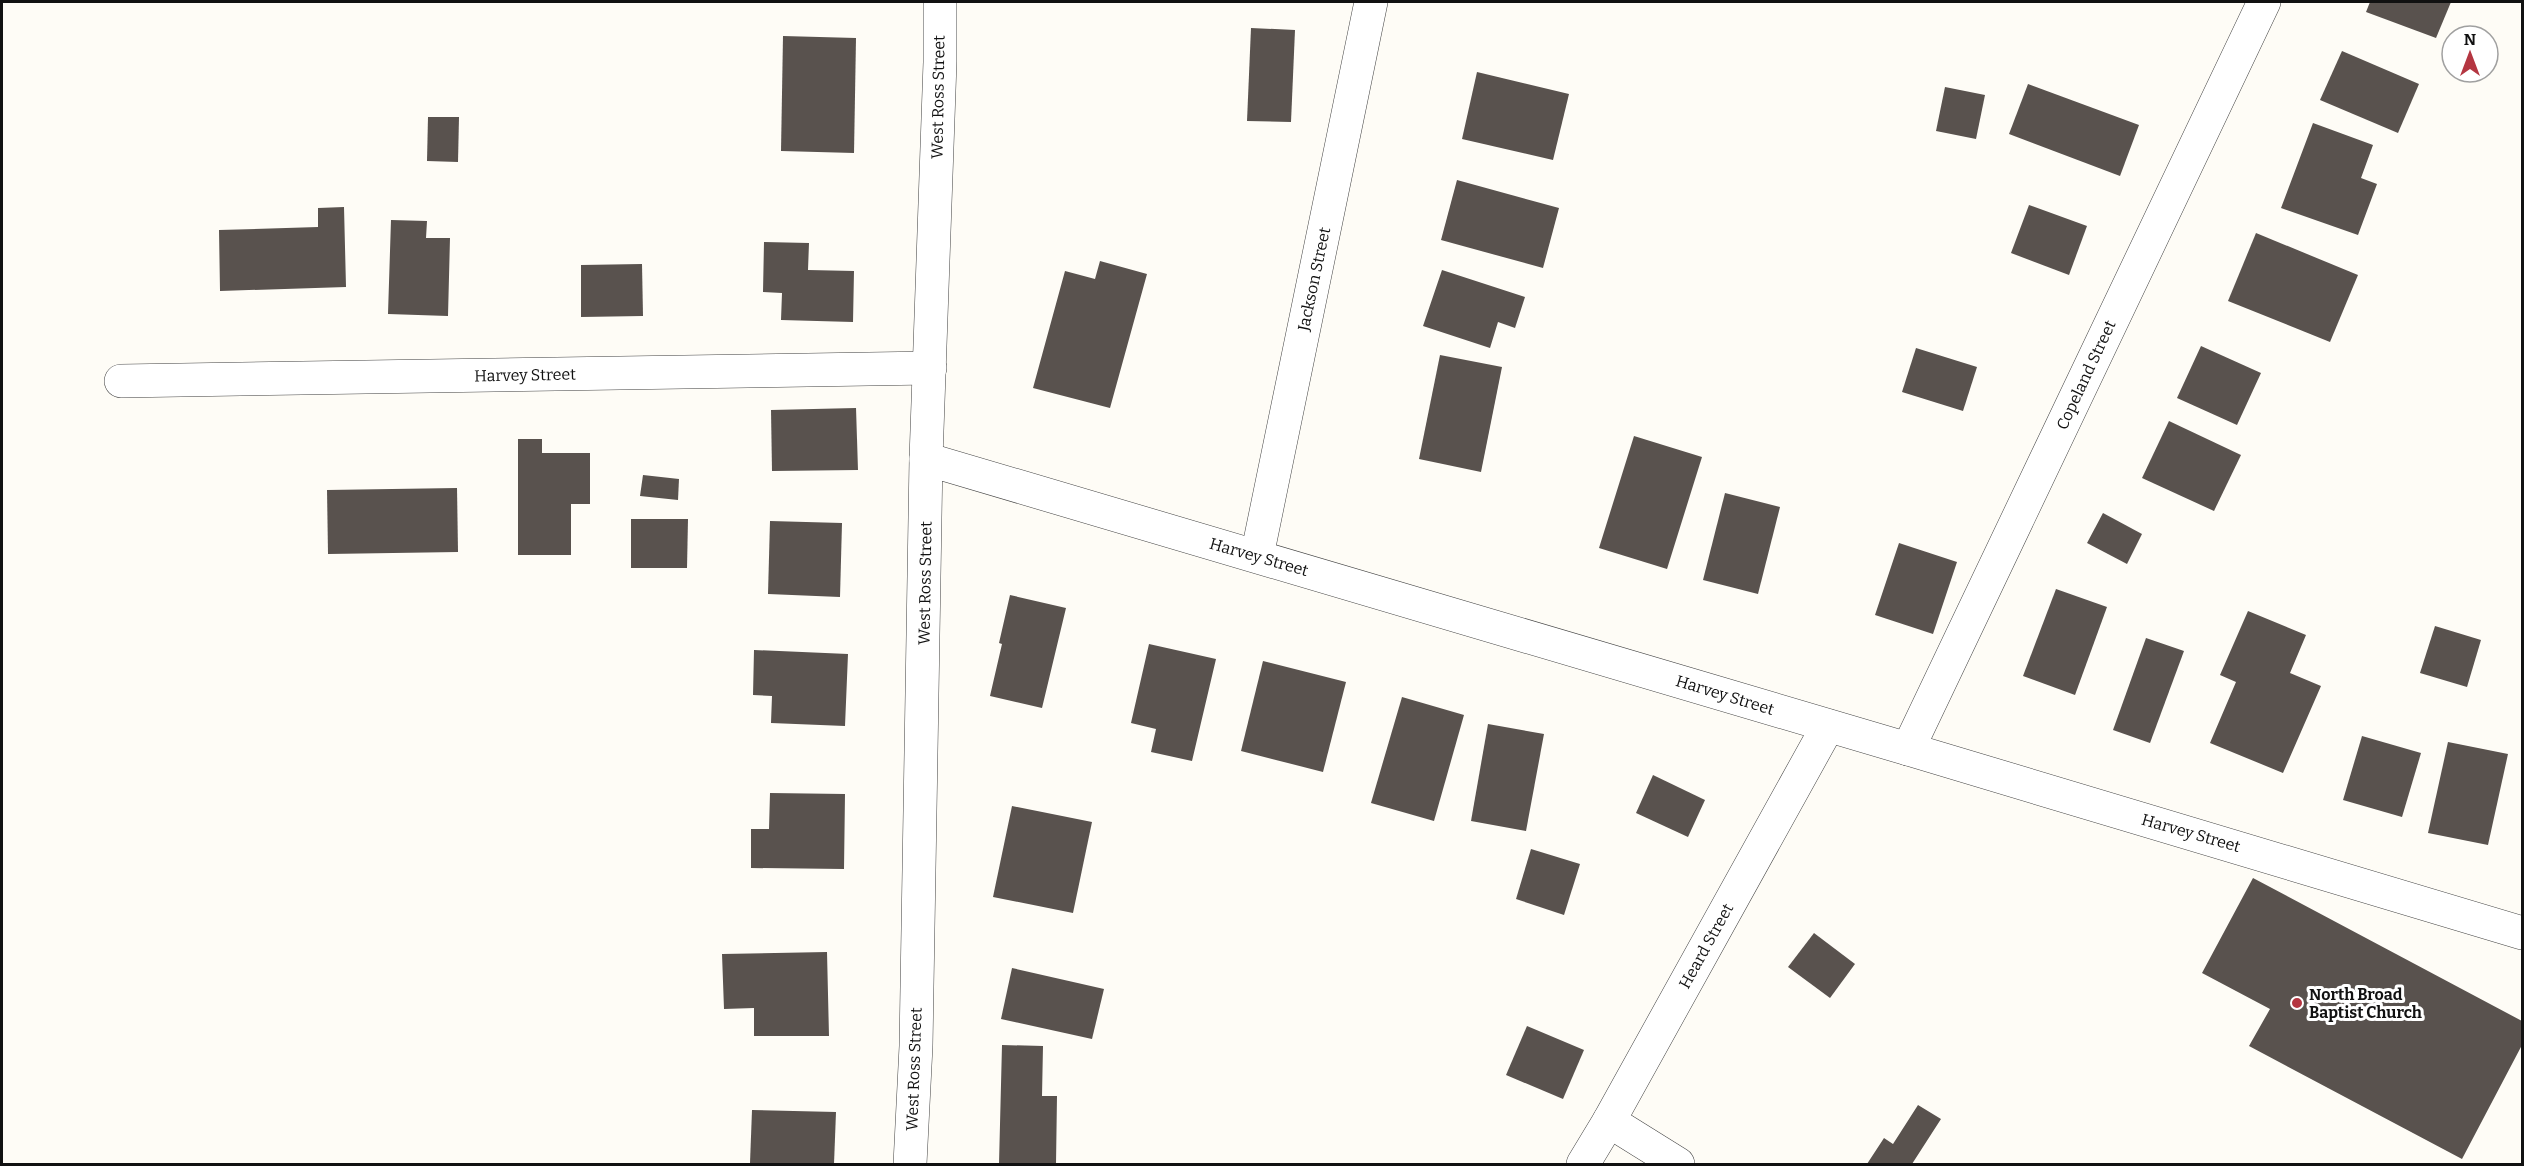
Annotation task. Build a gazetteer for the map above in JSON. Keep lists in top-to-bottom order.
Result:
{
  "streets": {
    "street": [
      "West Ross Street",
      "Jackson Street",
      "Harvey Street",
      "Copeland Street",
      "Heard Street"
    ]
  },
  "crossings": [
    ["West Ross Street", "Harvey Street"],
    ["Jackson Street", "Harvey Street"],
    ["Harvey Street", "Copeland Street"],
    ["Harvey Street", "Heard Street"]
  ],
  "places": ["North Broad Baptist Church"],
  "north": "top"
}
